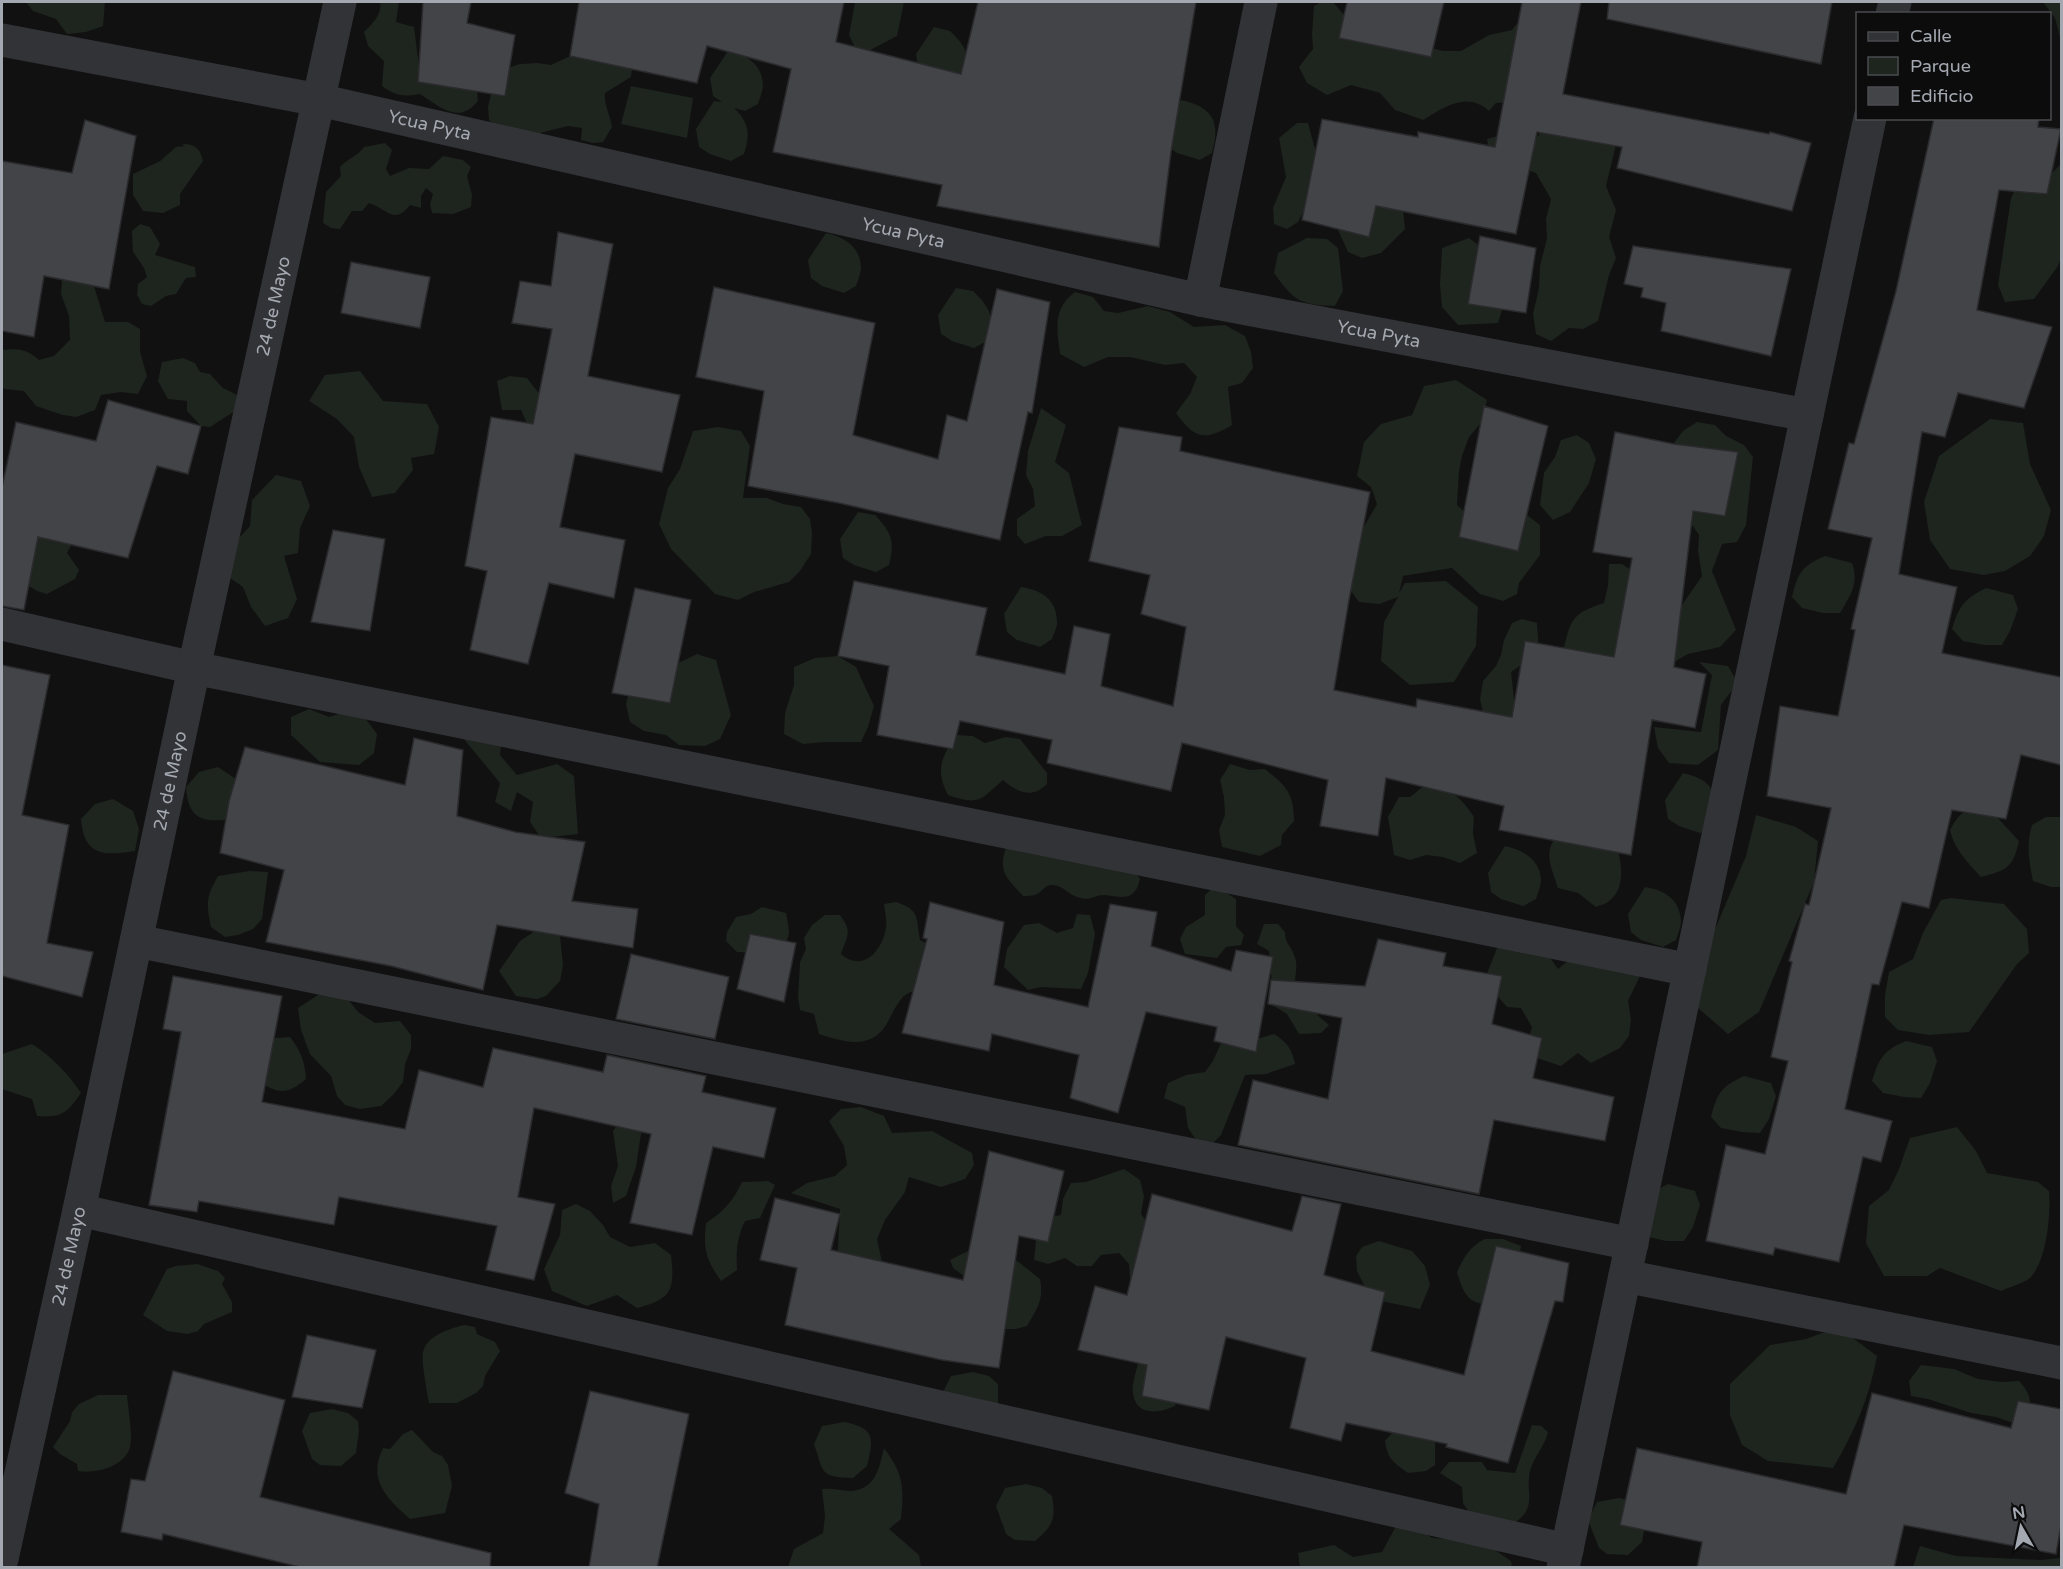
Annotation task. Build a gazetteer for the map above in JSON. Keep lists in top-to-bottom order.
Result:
{
  "streets": {
    "street": ["Ycua Pyta", "24 de Mayo"]
  },
  "crossings": [
    ["Ycua Pyta", "24 de Mayo"]
  ],
  "legend": ["Calle", "Parque", "Edificio"],
  "north": "top"
}
